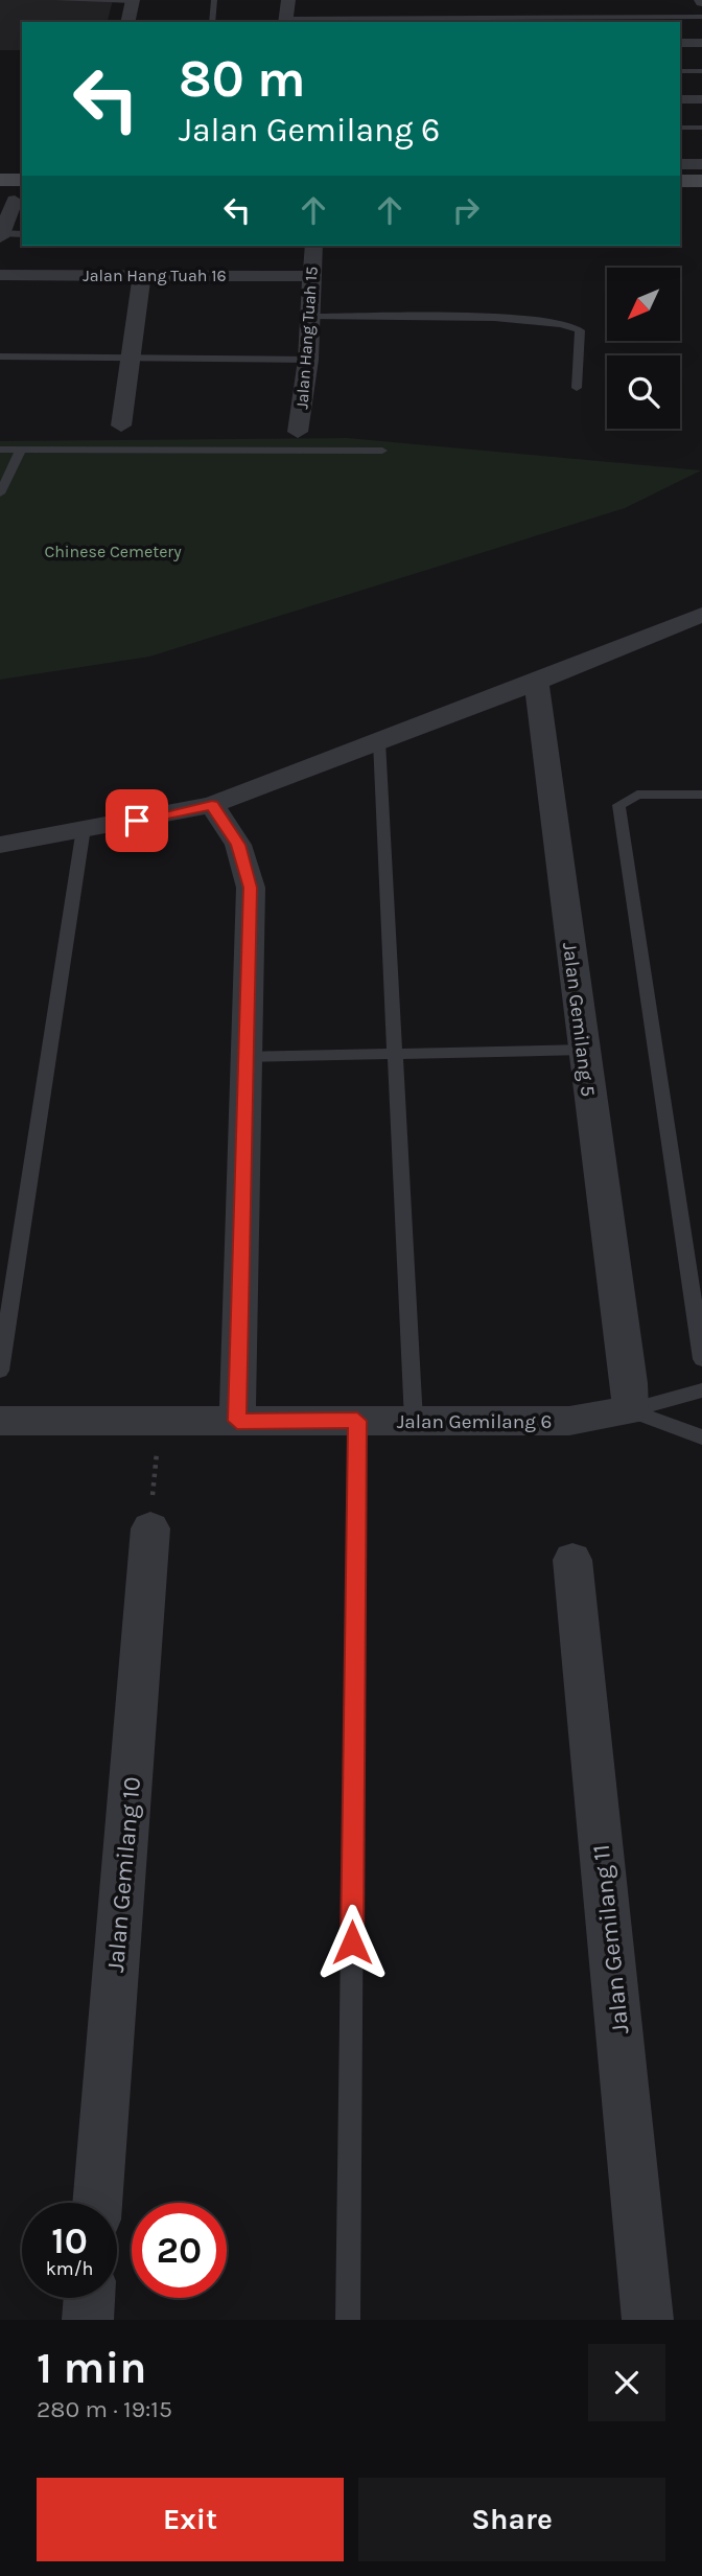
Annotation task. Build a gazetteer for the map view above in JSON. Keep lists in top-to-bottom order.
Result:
{
  "streets": {
    "street": [
      "Jalan Hang Tuah 16",
      "Jalan Hang Tuah 15",
      "Jalan Gemilang 5",
      "Jalan Gemilang 6",
      "Jalan Gemilang 10",
      "Jalan Gemilang 11"
    ]
  },
  "crossings": [
    ["Jalan Hang Tuah 16", "Jalan Hang Tuah 15"],
    ["Jalan Gemilang 5", "Jalan Gemilang 6"]
  ],
  "parks": ["Chinese Cemetery"],
  "north": "bottom left",
  "page": {
    "turn": ["80 m", "Jalan Gemilang 6"],
    "speed": "10 km/h",
    "limit": "20",
    "heading": ["1 min", "280 m · 19:15"],
    "buttons": ["Exit", "Share"]
  }
}
